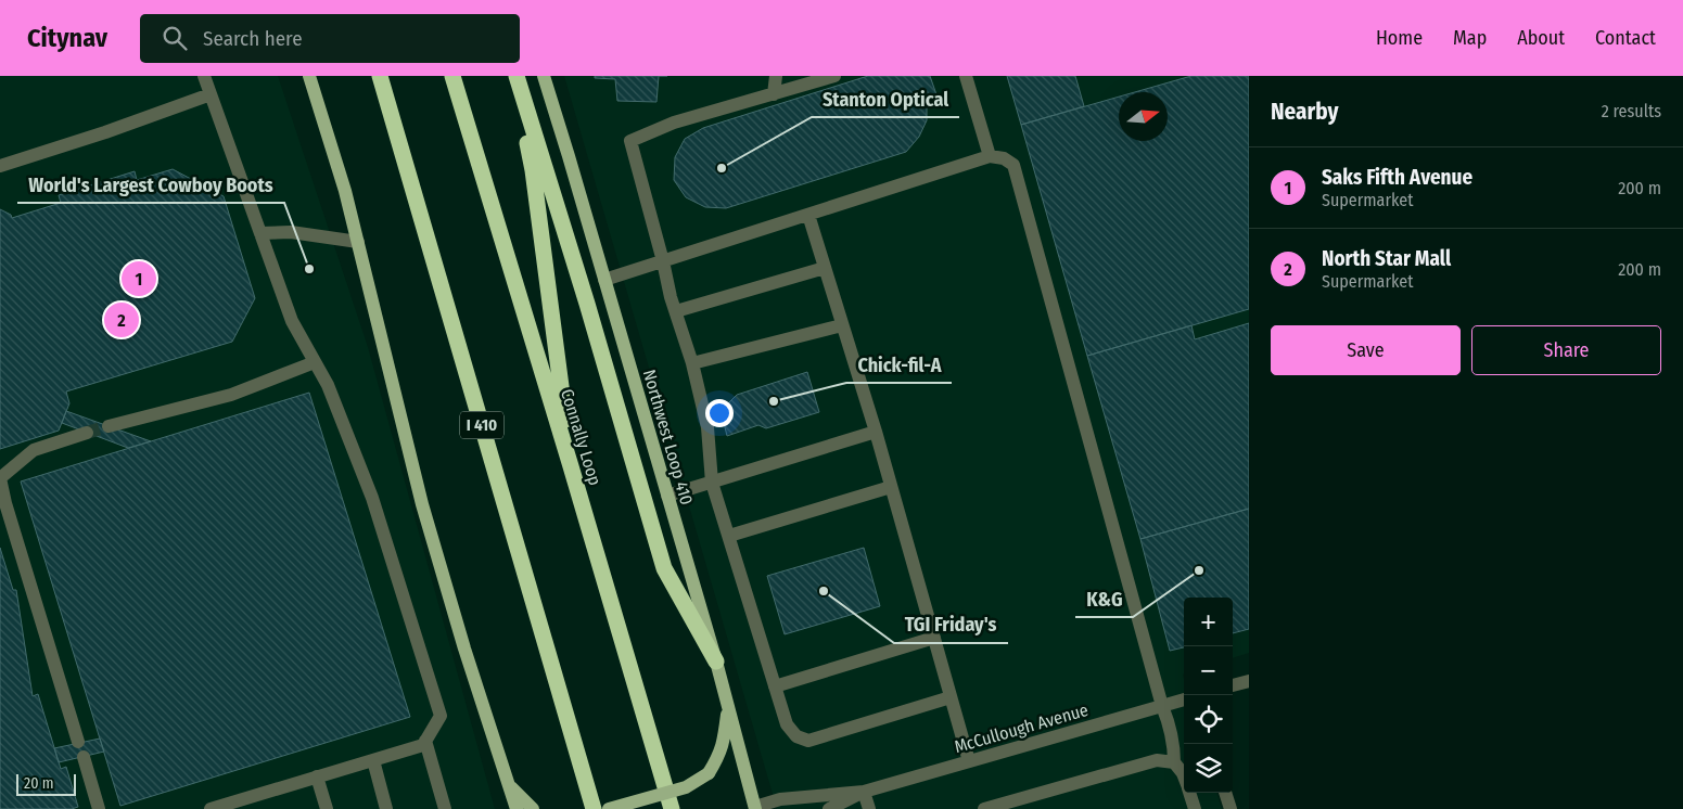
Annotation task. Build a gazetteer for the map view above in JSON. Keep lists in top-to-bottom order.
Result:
{
  "streets": {
    "highway": ["I 410", "Connally Loop"],
    "main road": ["Northwest Loop 410"],
    "street": ["McCullough Avenue"]
  },
  "crossings": [
    ["Northwest Loop 410", "McCullough Avenue"]
  ],
  "places": [
    "Stanton Optical",
    "World's Largest Cowboy Boots",
    "Chick-fil-A",
    "K&G",
    "TGI Friday's"
  ],
  "scale_bar": "20 m",
  "north": "right",
  "page": {
    "header": "Citynav",
    "search": "Search here",
    "nav": [
      "Home",
      "Map",
      "About",
      "Contact"
    ],
    "heading": ["Nearby", "2 results"],
    "list": [
      {
        "mark": "1",
        "name": "Saks Fifth Avenue",
        "note": "Supermarket",
        "value": "200 m"
      },
      {
        "mark": "2",
        "name": "North Star Mall",
        "note": "Supermarket",
        "value": "200 m"
      }
    ],
    "pins": ["1", "2"],
    "buttons": ["Save", "Share"],
    "map_buttons": ["+", "−"],
    "scale": "20 m"
  }
}
